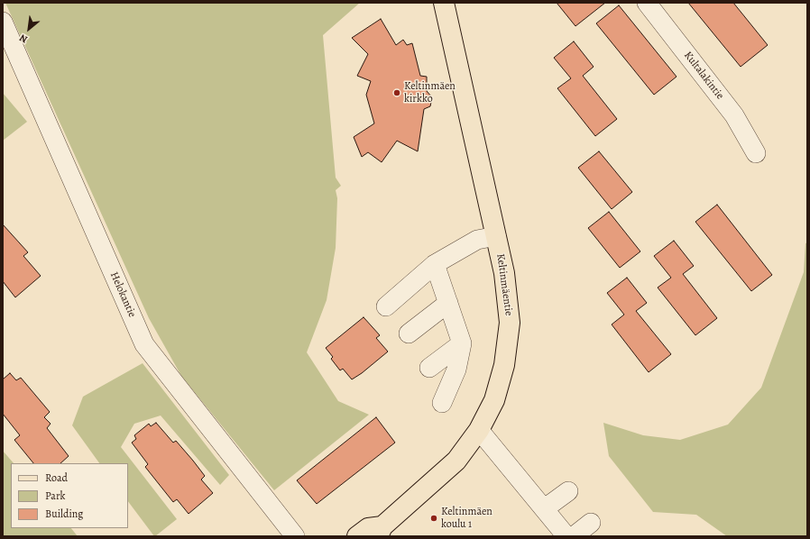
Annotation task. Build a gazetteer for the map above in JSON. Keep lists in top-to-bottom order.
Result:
{
  "streets": {
    "main road": ["Keltinmäentie"],
    "street": ["Kultalakintie", "Helokantie"]
  },
  "places": ["Keltinmäen kirkko", "Keltinmäen koulu 1"],
  "legend": ["Road", "Park", "Building"],
  "north": "bottom left"
}
